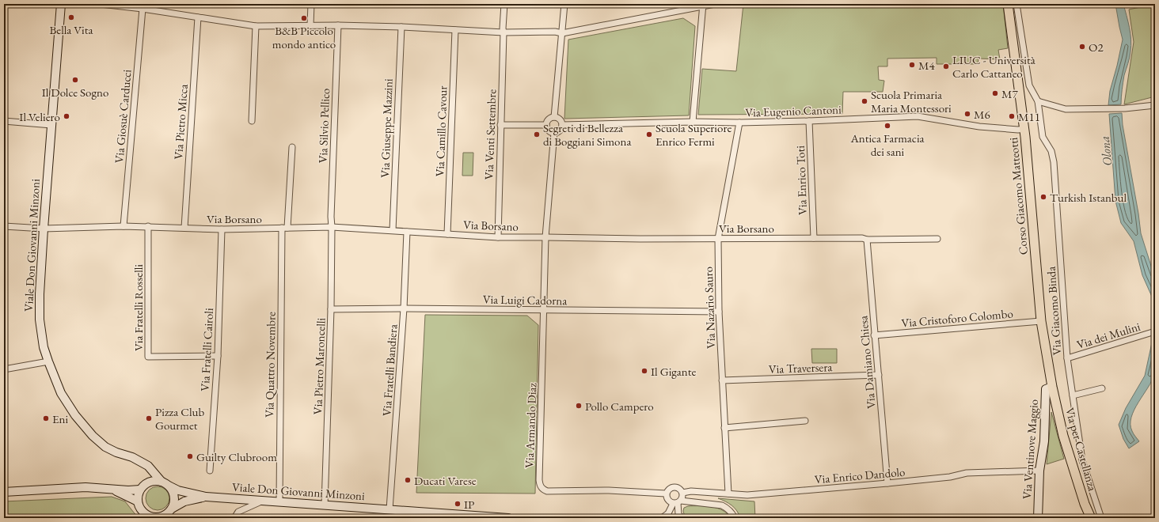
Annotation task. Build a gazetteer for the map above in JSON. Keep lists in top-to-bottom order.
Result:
{
  "streets": {
    "main road": ["Corso Giacomo Matteotti", "Via per Castellanza"],
    "street": [
      "Via Eugenio Cantoni",
      "Via Giosuè Carducci",
      "Via Pietro Micca",
      "Via Silvio Pellico",
      "Via Giuseppe Mazzini",
      "Via Camillo Cavour",
      "Via Venti Settembre",
      "Via Enrico Toti",
      "Via Borsano",
      "Viale Don Giovanni Minzoni",
      "Via Luigi Cadorna",
      "Via Fratelli Rosselli",
      "Via Nazario Sauro",
      "Via Giacomo Binda",
      "Via Cristoforo Colombo",
      "Via dei Mulini",
      "Via Fratelli Cairoli",
      "Via Damiano Chiesa",
      "Via Quattro Novembre",
      "Via Pietro Maroncelli",
      "Via Traversera",
      "Via Fratelli Bandiera",
      "Via Armando Diaz",
      "Via Ventinove Maggio",
      "Via Enrico Dandolo"
    ]
  },
  "crossings": [
    ["Via Eugenio Cantoni", "Via Enrico Toti"],
    ["Via Eugenio Cantoni", "Corso Giacomo Matteotti"],
    ["Via Eugenio Cantoni", "Via Nazario Sauro"],
    ["Via Eugenio Cantoni", "Via Armando Diaz"],
    ["Via Giosuè Carducci", "Via Borsano"],
    ["Via Pietro Micca", "Via Borsano"],
    ["Via Silvio Pellico", "Via Borsano"],
    ["Via Silvio Pellico", "Via Pietro Maroncelli"],
    ["Via Giuseppe Mazzini", "Via Borsano"],
    ["Via Camillo Cavour", "Via Borsano"],
    ["Via Venti Settembre", "Via Borsano"],
    ["Via Enrico Toti", "Via Borsano"],
    ["Corso Giacomo Matteotti", "Via Cristoforo Colombo"],
    ["Corso Giacomo Matteotti", "Via Ventinove Maggio"],
    ["Corso Giacomo Matteotti", "Via per Castellanza"],
    ["Via Borsano", "Viale Don Giovanni Minzoni"],
    ["Via Borsano", "Via Fratelli Rosselli"],
    ["Via Borsano", "Via Nazario Sauro"],
    ["Via Borsano", "Via Fratelli Cairoli"],
    ["Via Borsano", "Via Damiano Chiesa"],
    ["Via Borsano", "Via Quattro Novembre"],
    ["Via Borsano", "Via Pietro Maroncelli"],
    ["Via Borsano", "Via Fratelli Bandiera"],
    ["Via Borsano", "Via Armando Diaz"],
    ["Viale Don Giovanni Minzoni", "Via Quattro Novembre"],
    ["Viale Don Giovanni Minzoni", "Via Pietro Maroncelli"],
    ["Viale Don Giovanni Minzoni", "Via Fratelli Bandiera"],
    ["Via Luigi Cadorna", "Via Nazario Sauro"],
    ["Via Luigi Cadorna", "Via Pietro Maroncelli"],
    ["Via Luigi Cadorna", "Via Fratelli Bandiera"],
    ["Via Luigi Cadorna", "Via Armando Diaz"],
    ["Via Fratelli Rosselli", "Via Fratelli Cairoli"],
    ["Via Nazario Sauro", "Via Traversera"],
    ["Via Nazario Sauro", "Via Enrico Dandolo"],
    ["Via Giacomo Binda", "Via dei Mulini"],
    ["Via Cristoforo Colombo", "Via Damiano Chiesa"],
    ["Via Damiano Chiesa", "Via Traversera"],
    ["Via Damiano Chiesa", "Via Enrico Dandolo"],
    ["Via Armando Diaz", "Via Enrico Dandolo"],
    ["Via Ventinove Maggio", "Via per Castellanza"],
    ["Via Ventinove Maggio", "Via Enrico Dandolo"]
  ],
  "water": ["Olona"],
  "places": [
    "Bella Vita",
    "B&B Piccolo mondo antico",
    "O2",
    "M4",
    "LIUC - Università Carlo Cattaneo",
    "Il Dolce Sogno",
    "M7",
    "Scuola Primaria Maria Montessori",
    "M6",
    "Il Veliero",
    "M11",
    "Antica Farmacia dei sani",
    "Segreti di Bellezza di Boggiani Simona",
    "Scuola Superiore Enrico Fermi",
    "Turkish Istanbul",
    "Il Gigante",
    "Pollo Campero",
    "Eni",
    "Pizza Club Gourmet",
    "Guilty Clubroom",
    "Ducati Varese",
    "IP"
  ]
}
